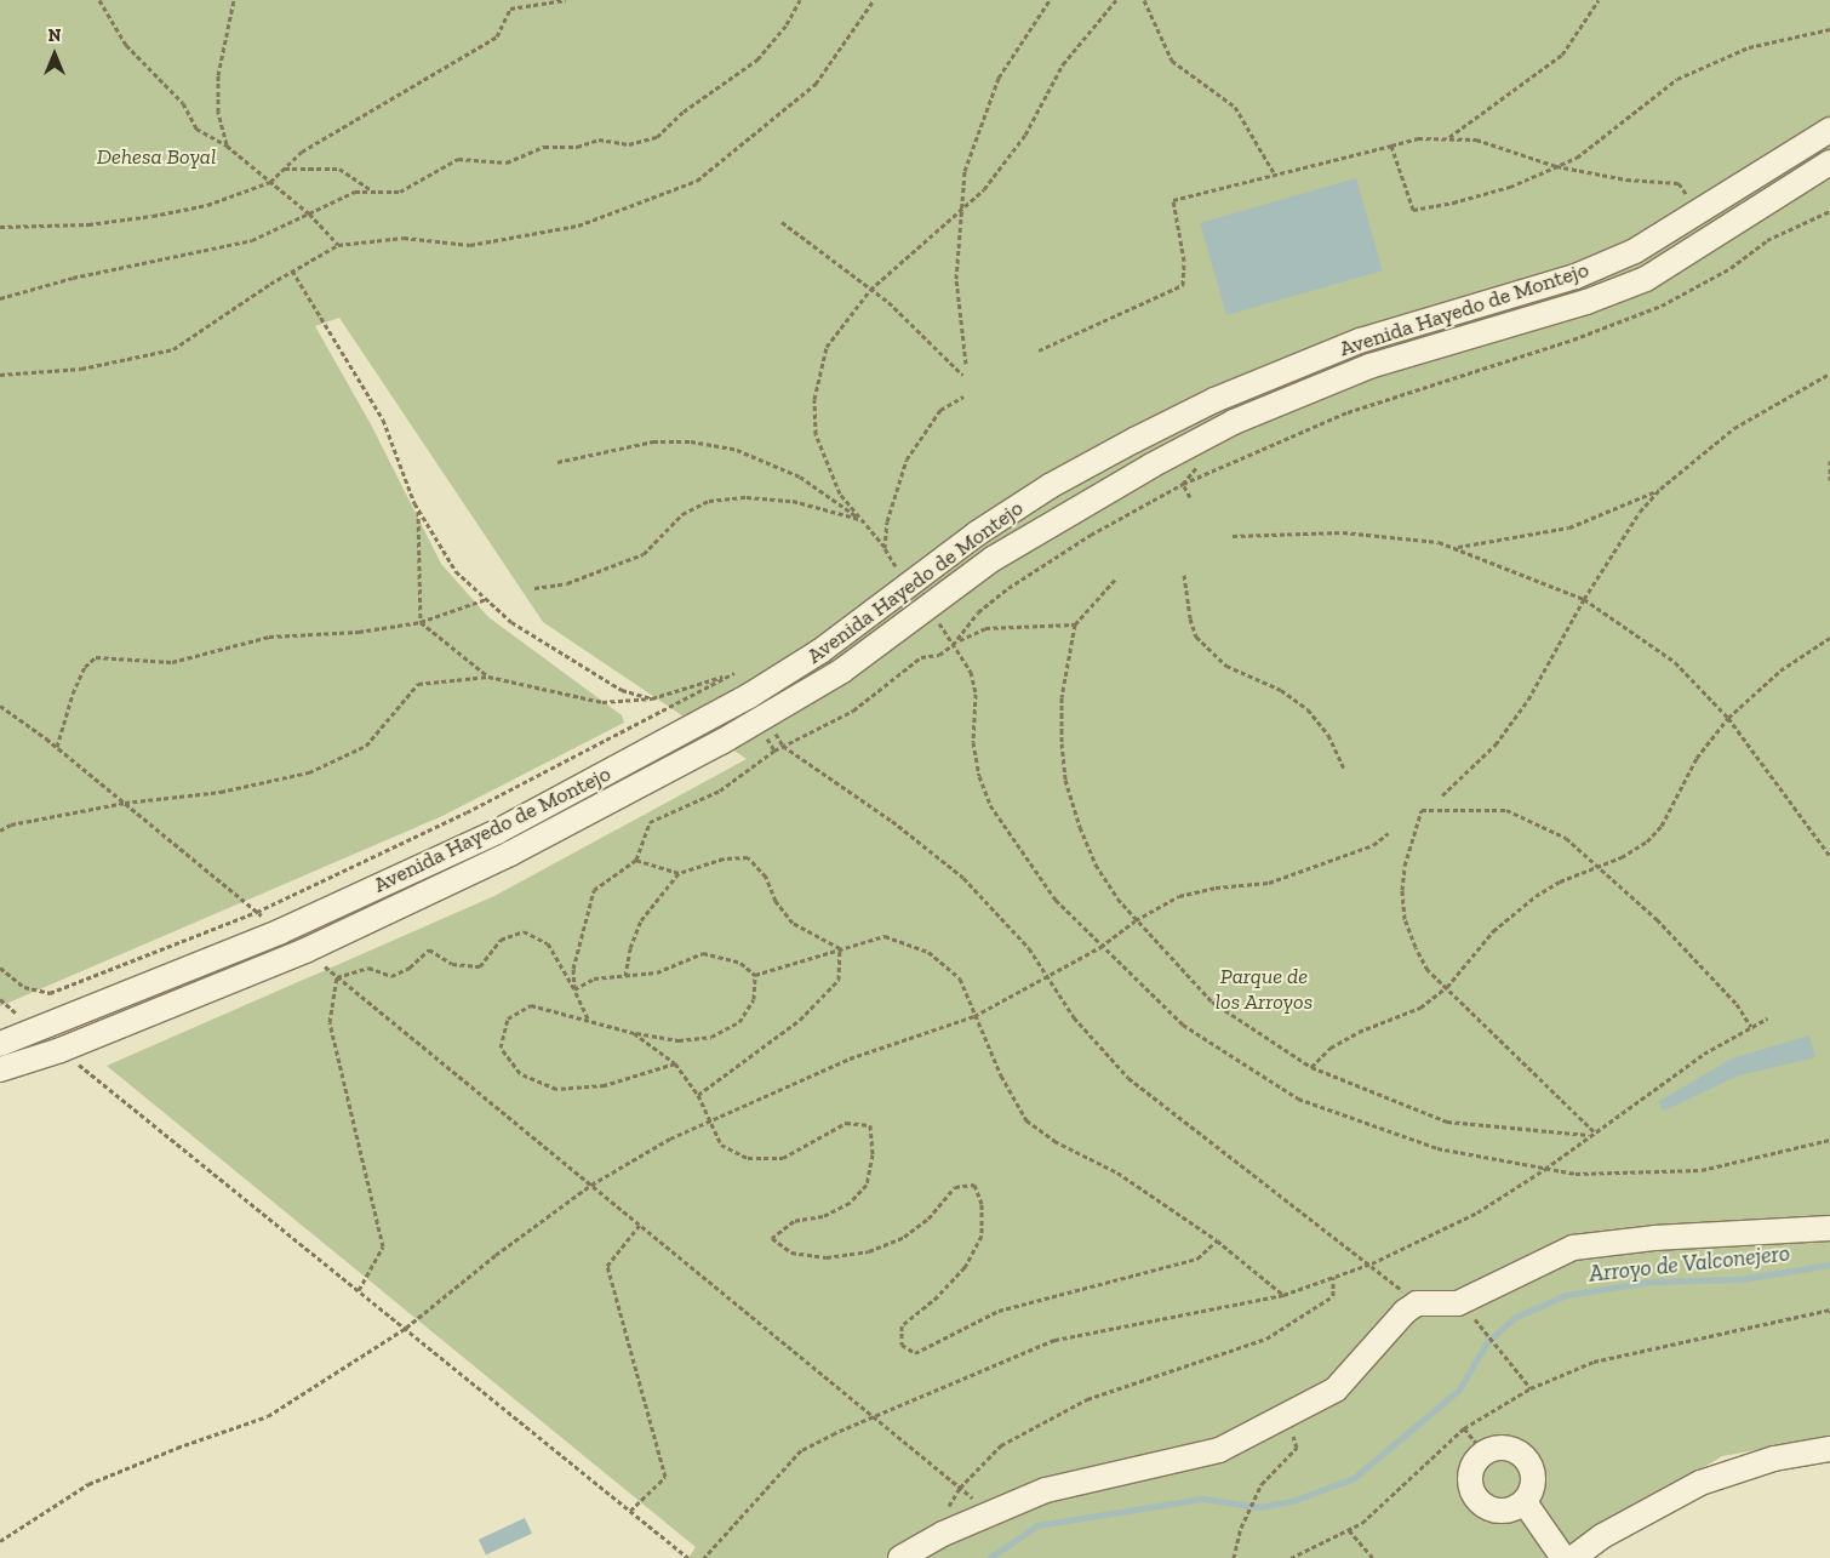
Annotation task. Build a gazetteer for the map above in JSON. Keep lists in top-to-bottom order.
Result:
{
  "streets": {
    "street": ["Avenida Hayedo de Montejo"]
  },
  "water": ["Arroyo de Valconejero"],
  "parks": ["Dehesa Boyal", "Parque de los Arroyos"],
  "north": "top"
}
